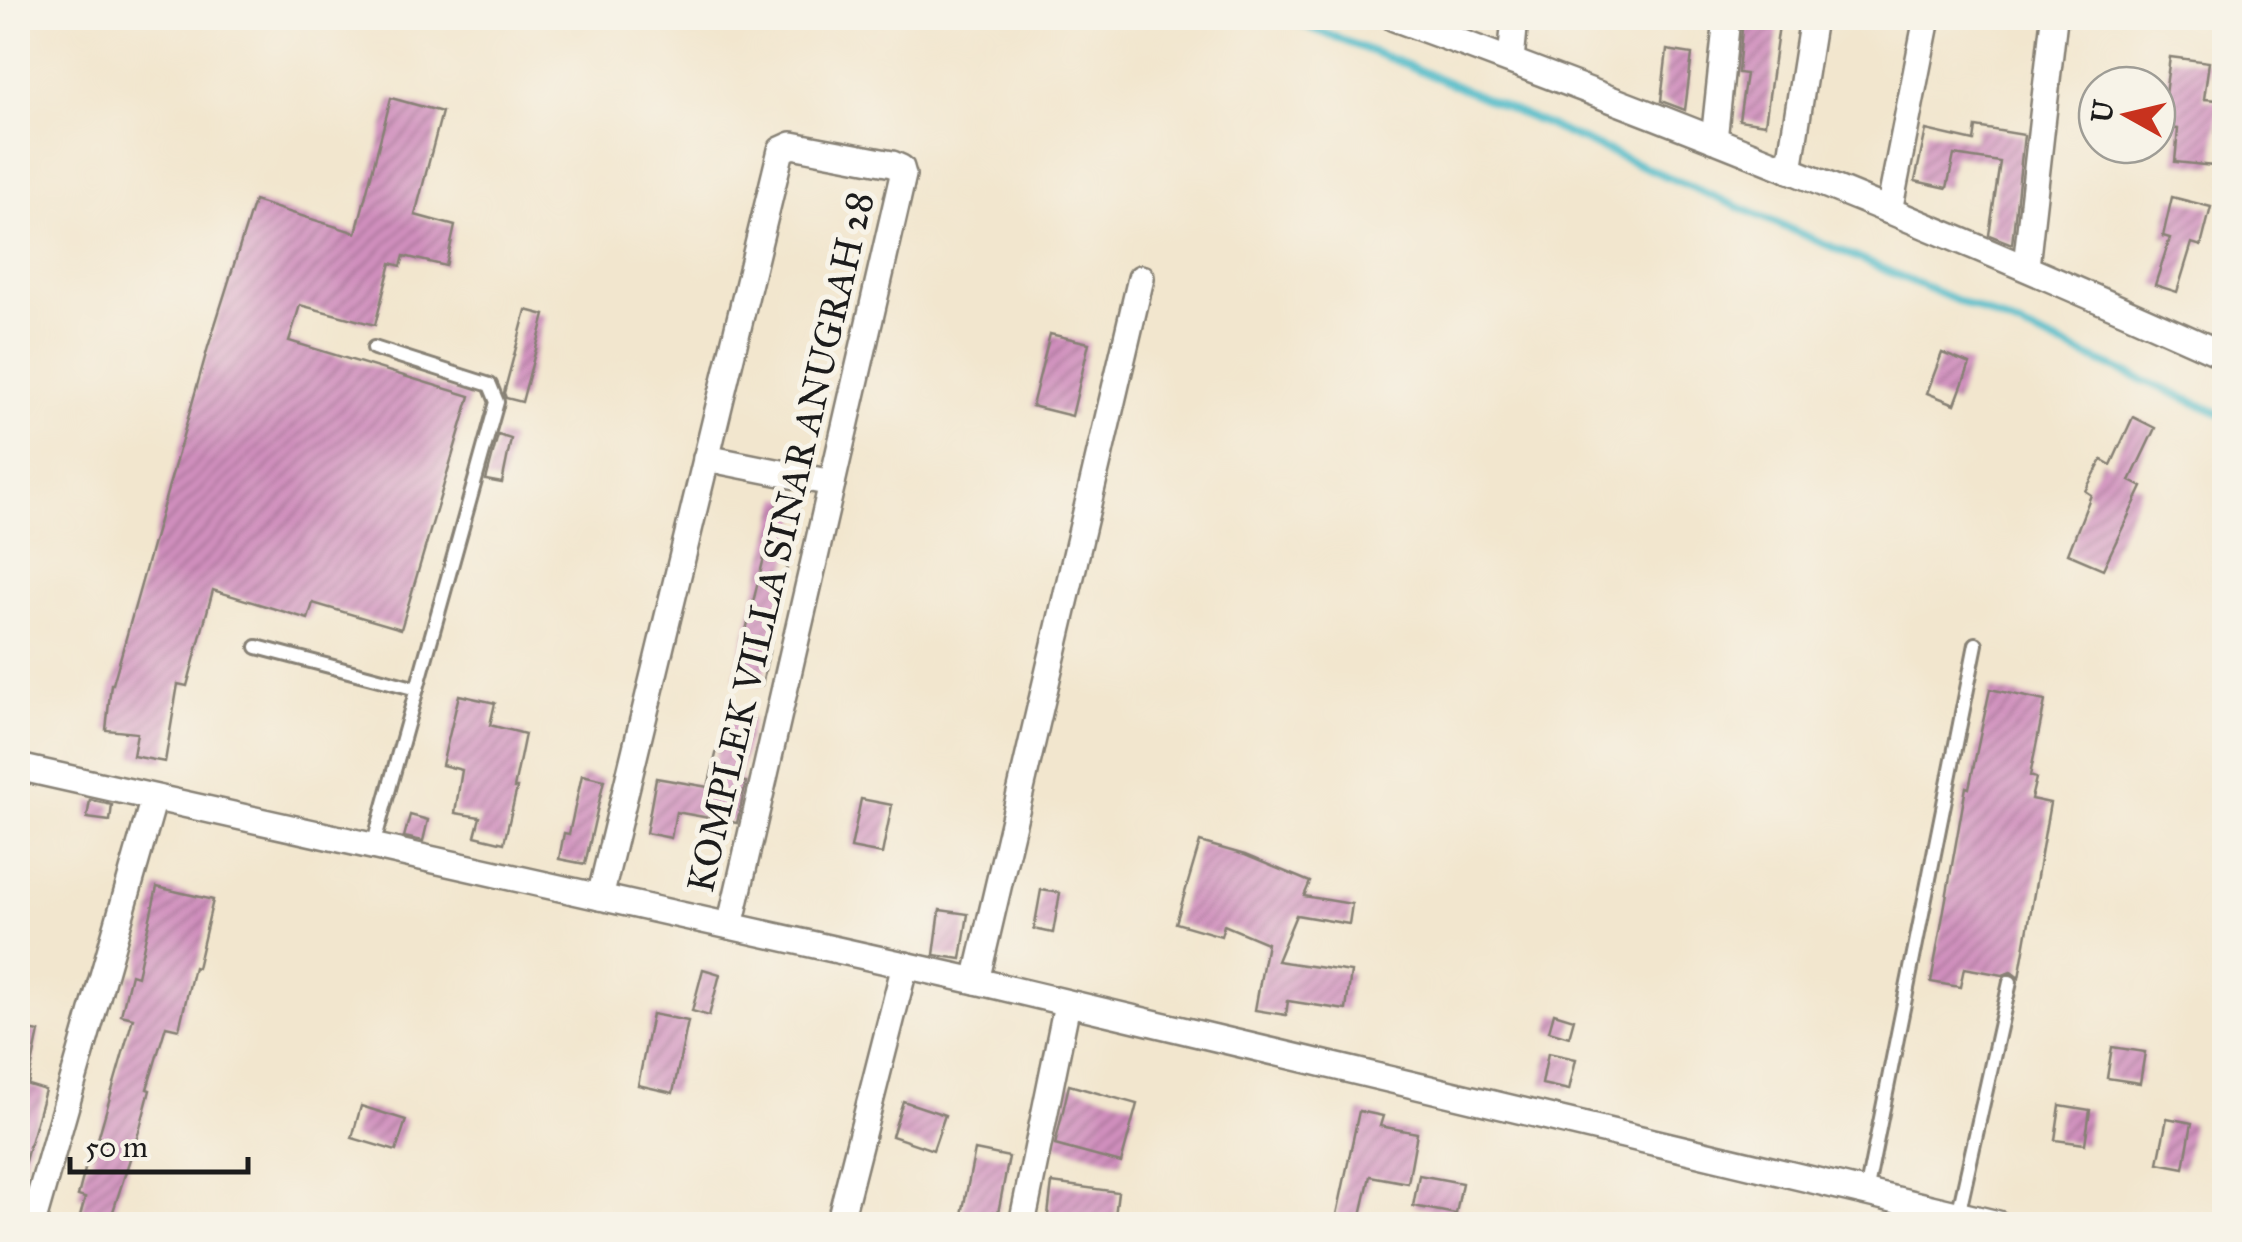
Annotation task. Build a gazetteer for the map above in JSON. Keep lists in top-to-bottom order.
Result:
{
  "streets": {
    "street": ["KOMPLEK VILLA SINAR ANUGRAH 28"]
  },
  "scale_bar": "50 m",
  "north": "left"
}
